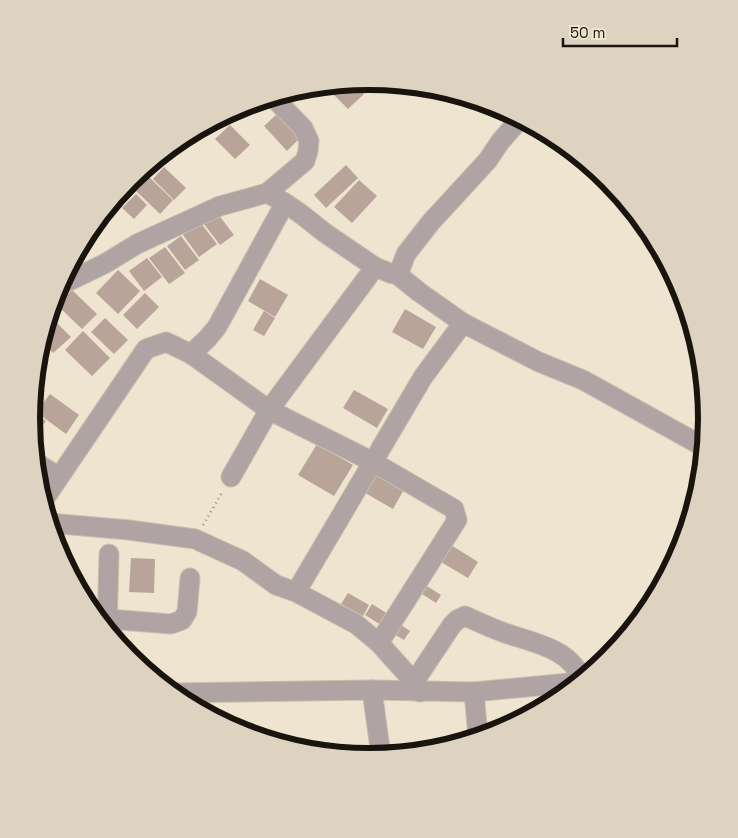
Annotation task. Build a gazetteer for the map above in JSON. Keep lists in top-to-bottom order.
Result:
{
  "scale_bar": "50 m"
}
